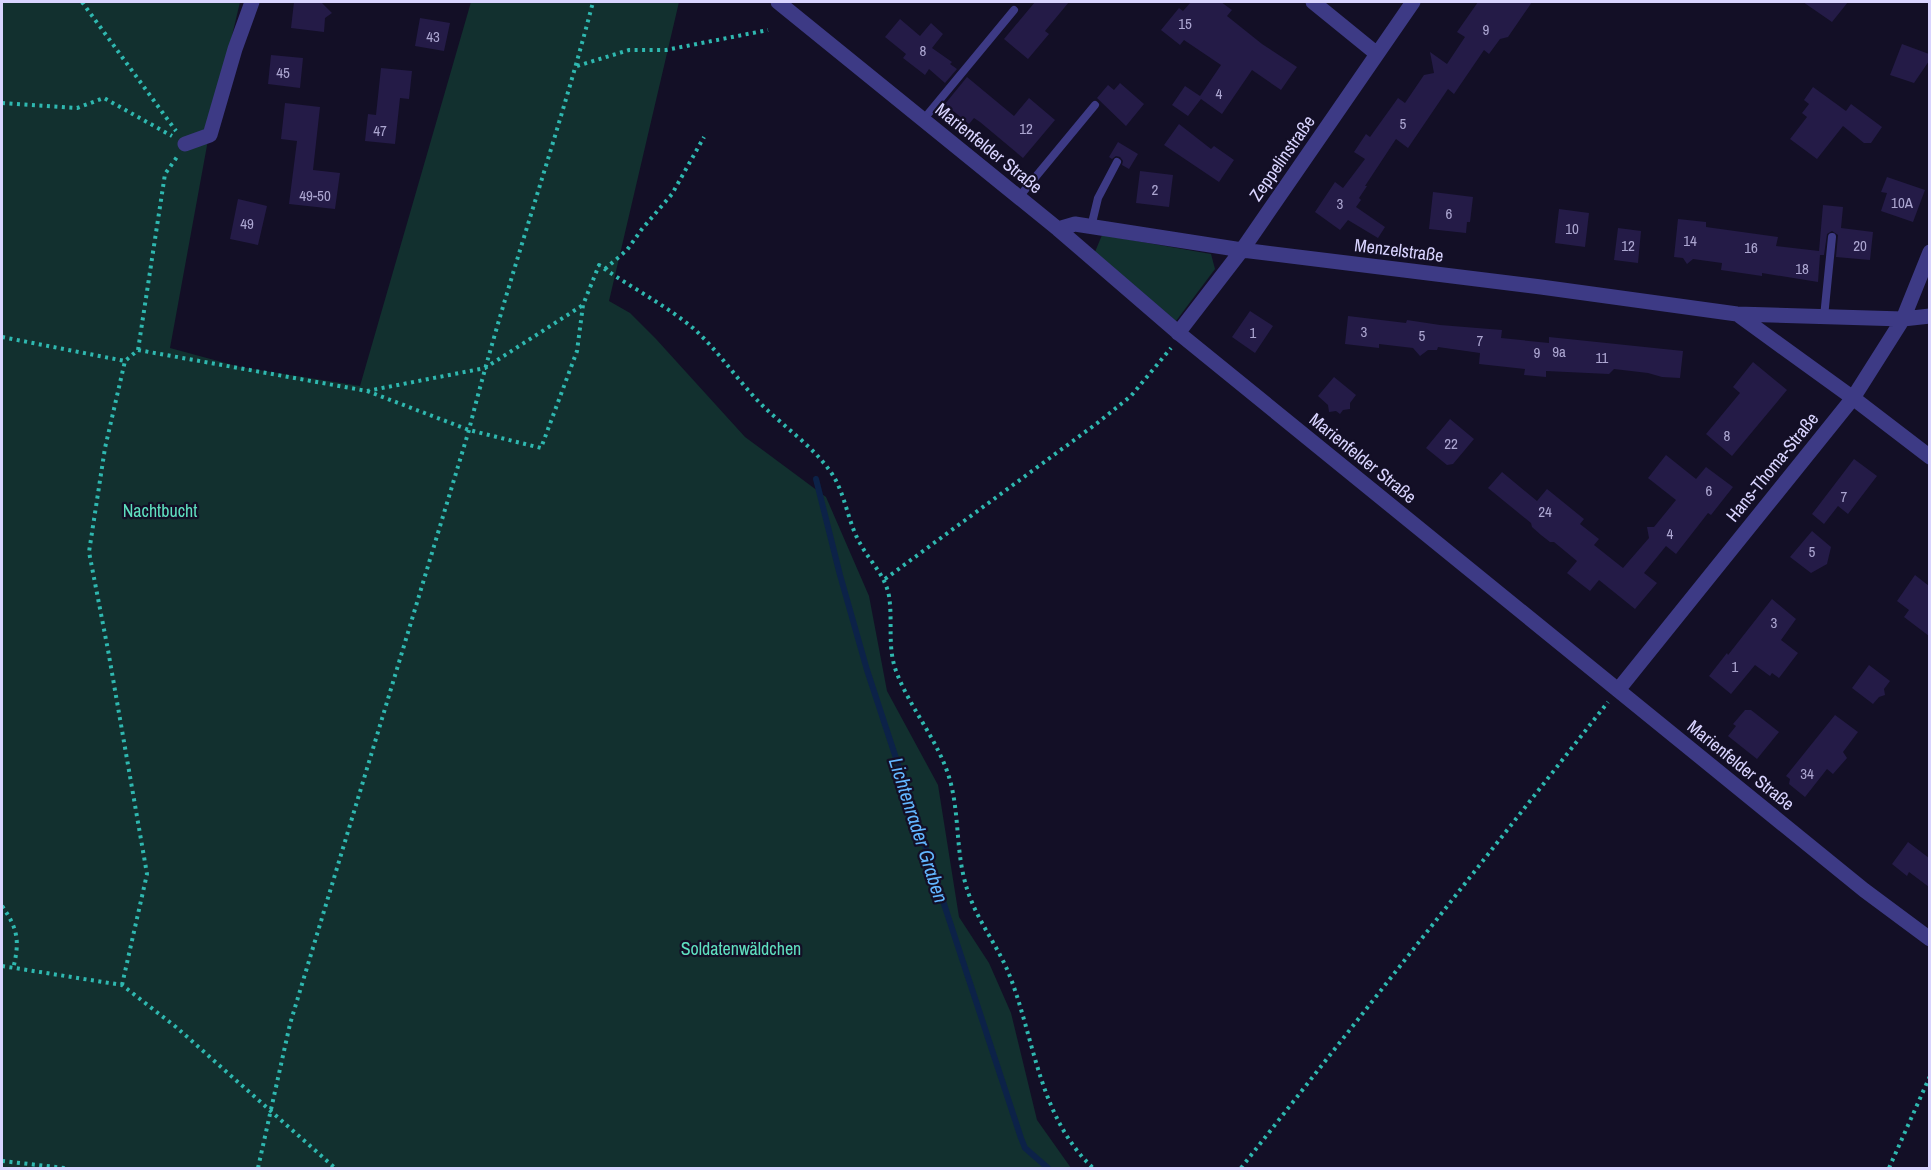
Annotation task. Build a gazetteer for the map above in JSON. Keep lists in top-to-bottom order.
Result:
{
  "streets": {
    "street": [
      "Marienfelder Straße",
      "Zeppelinstraße",
      "Menzelstraße",
      "Hans-Thoma-Straße"
    ]
  },
  "crossings": [
    ["Marienfelder Straße", "Zeppelinstraße"],
    ["Marienfelder Straße", "Menzelstraße"],
    ["Marienfelder Straße", "Hans-Thoma-Straße"],
    ["Zeppelinstraße", "Menzelstraße"],
    ["Menzelstraße", "Hans-Thoma-Straße"]
  ],
  "water": ["Lichtenrader Graben"],
  "parks": ["Nachtbucht", "Soldatenwäldchen"],
  "house_numbers": [
    "15",
    "9",
    "43",
    "8",
    "45",
    "4",
    "5",
    "12",
    "47",
    "2",
    "49-50",
    "10A",
    "3",
    "6",
    "49",
    "10",
    "14",
    "12",
    "20",
    "16",
    "18",
    "3",
    "1",
    "5",
    "7",
    "9a",
    "9",
    "11",
    "8",
    "22",
    "6",
    "7",
    "24",
    "4",
    "5",
    "3",
    "1",
    "34"
  ]
}
